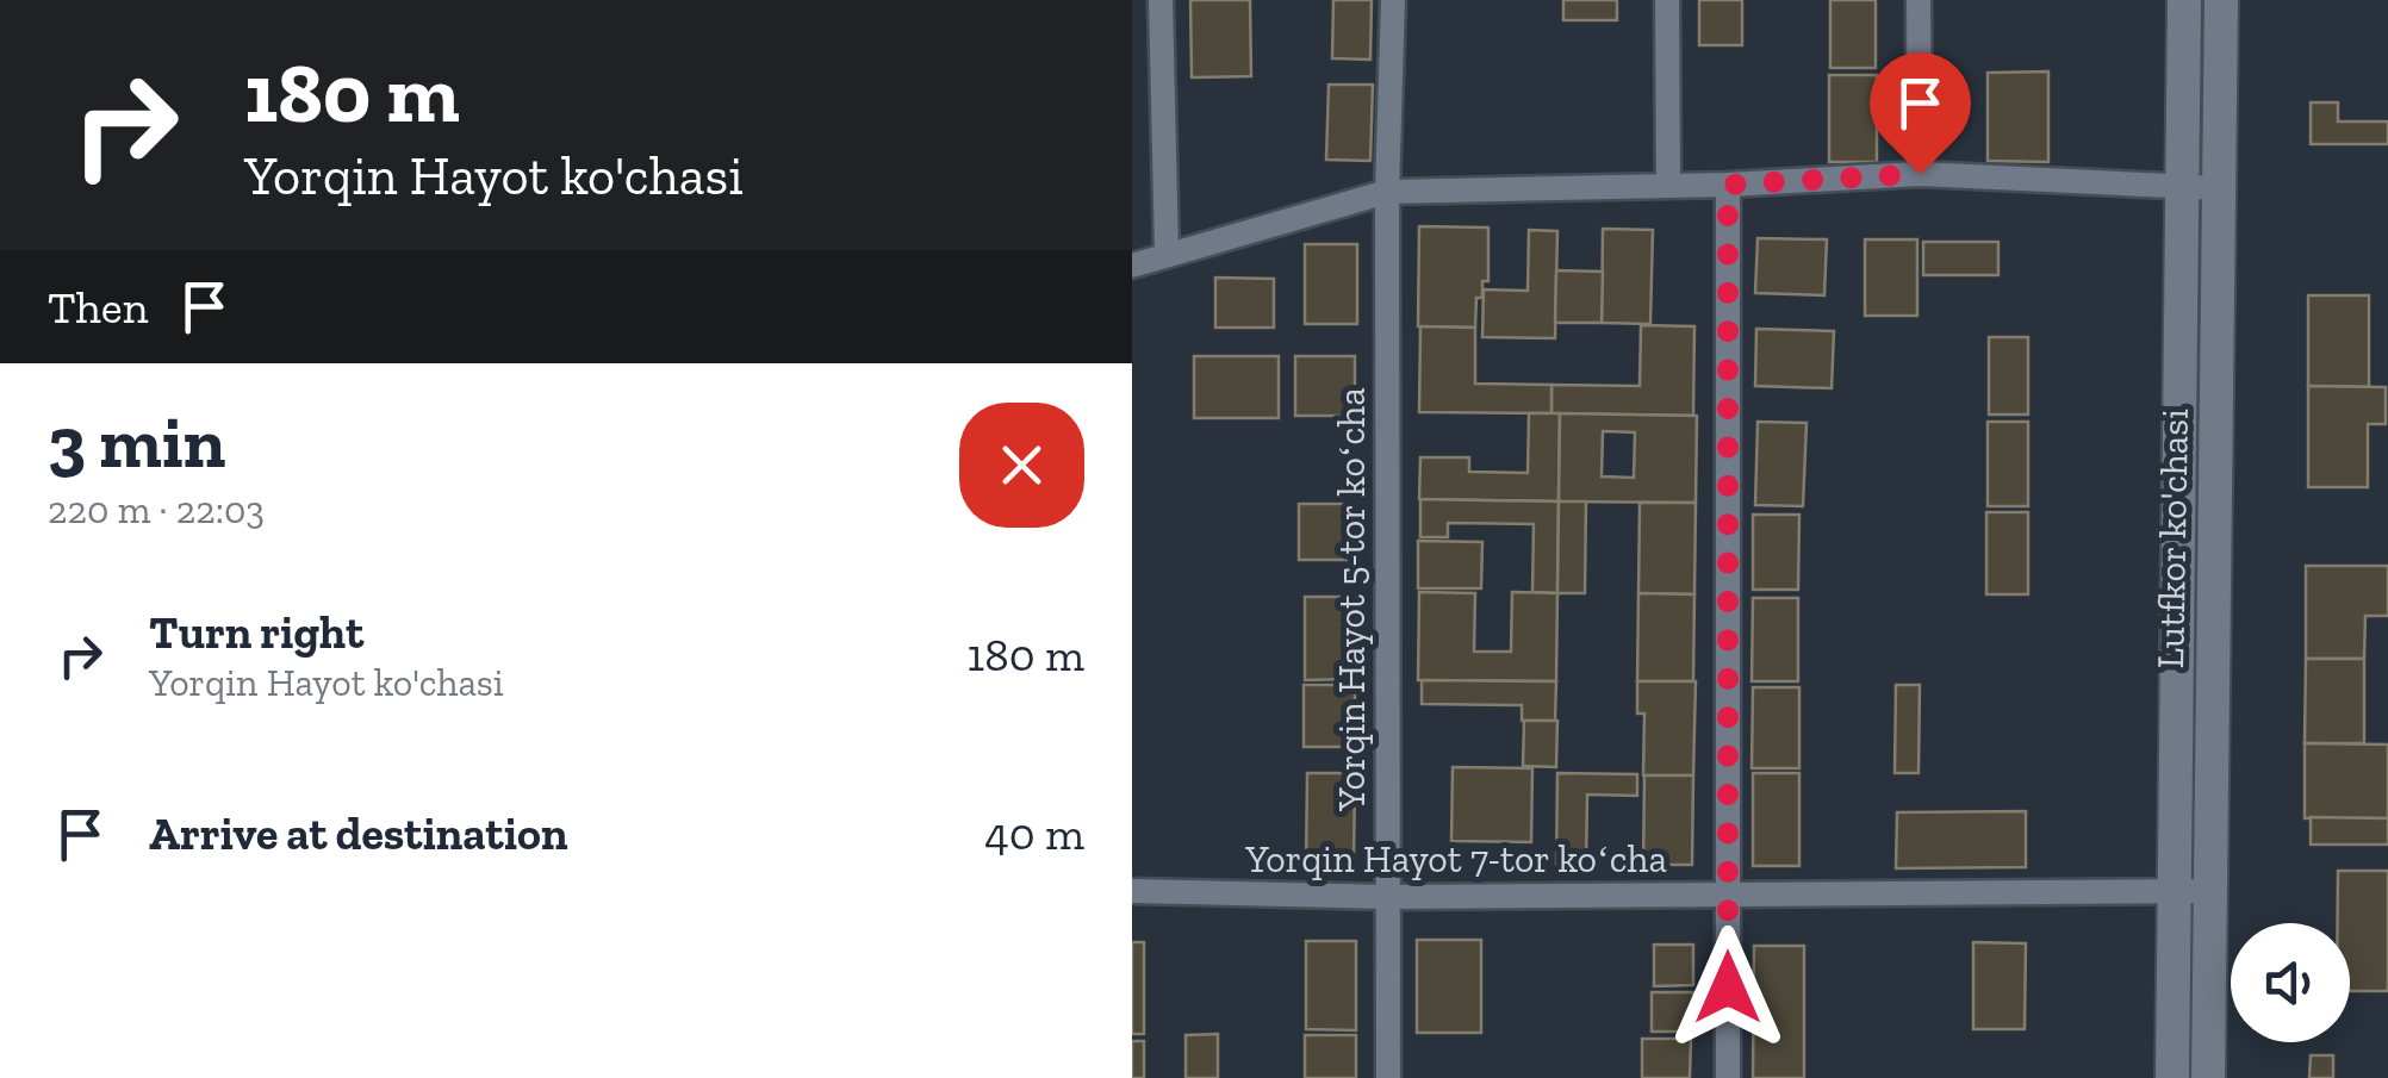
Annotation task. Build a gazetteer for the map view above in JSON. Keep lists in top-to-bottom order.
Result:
{
  "streets": {
    "main road": ["Lutfkor ko'chasi"],
    "street": ["Yorqin Hayot 5-tor koʻcha", "Yorqin Hayot 7-tor koʻcha"]
  },
  "crossings": [
    ["Lutfkor ko'chasi", "Yorqin Hayot 7-tor koʻcha"],
    ["Yorqin Hayot 5-tor koʻcha", "Yorqin Hayot 7-tor koʻcha"]
  ],
  "page": {
    "turn": ["180 m", "Yorqin Hayot ko'chasi"],
    "then": "Then",
    "heading": ["3 min", "220 m · 22:03"],
    "list": [
      {
        "name": "Turn right",
        "note": "Yorqin Hayot ko'chasi",
        "value": "180 m"
      },
      {
        "name": "Arrive at destination",
        "value": "40 m"
      }
    ]
  }
}
